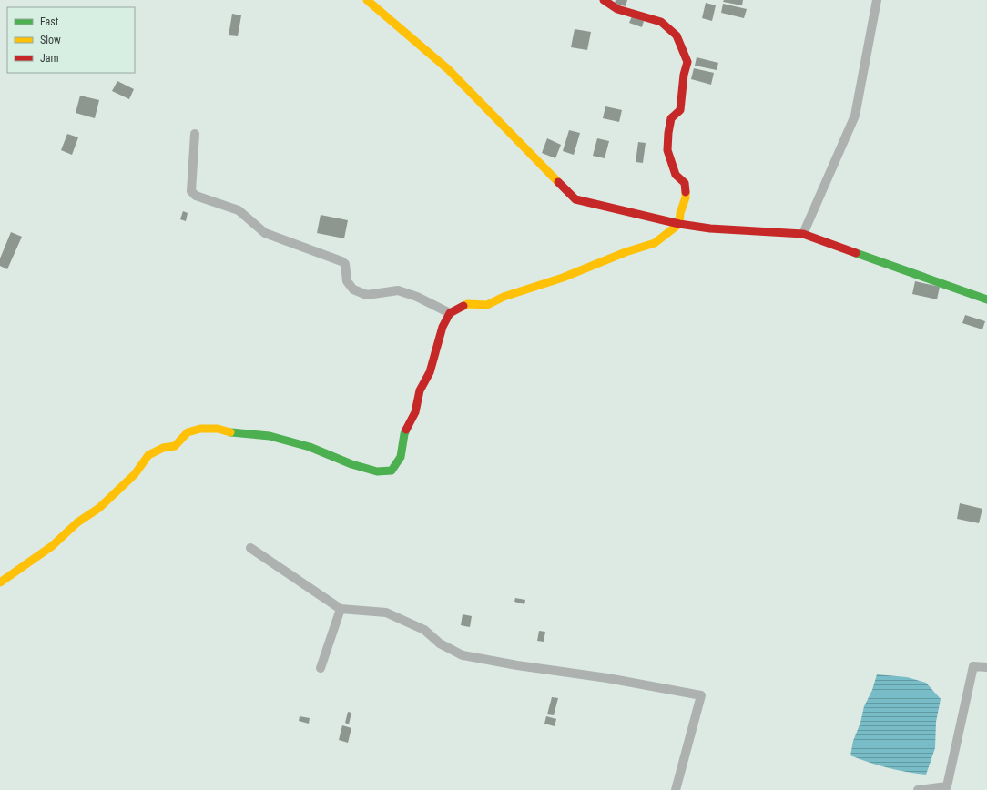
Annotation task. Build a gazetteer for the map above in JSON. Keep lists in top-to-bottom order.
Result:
{
  "legend": ["Fast", "Slow", "Jam"]
}
